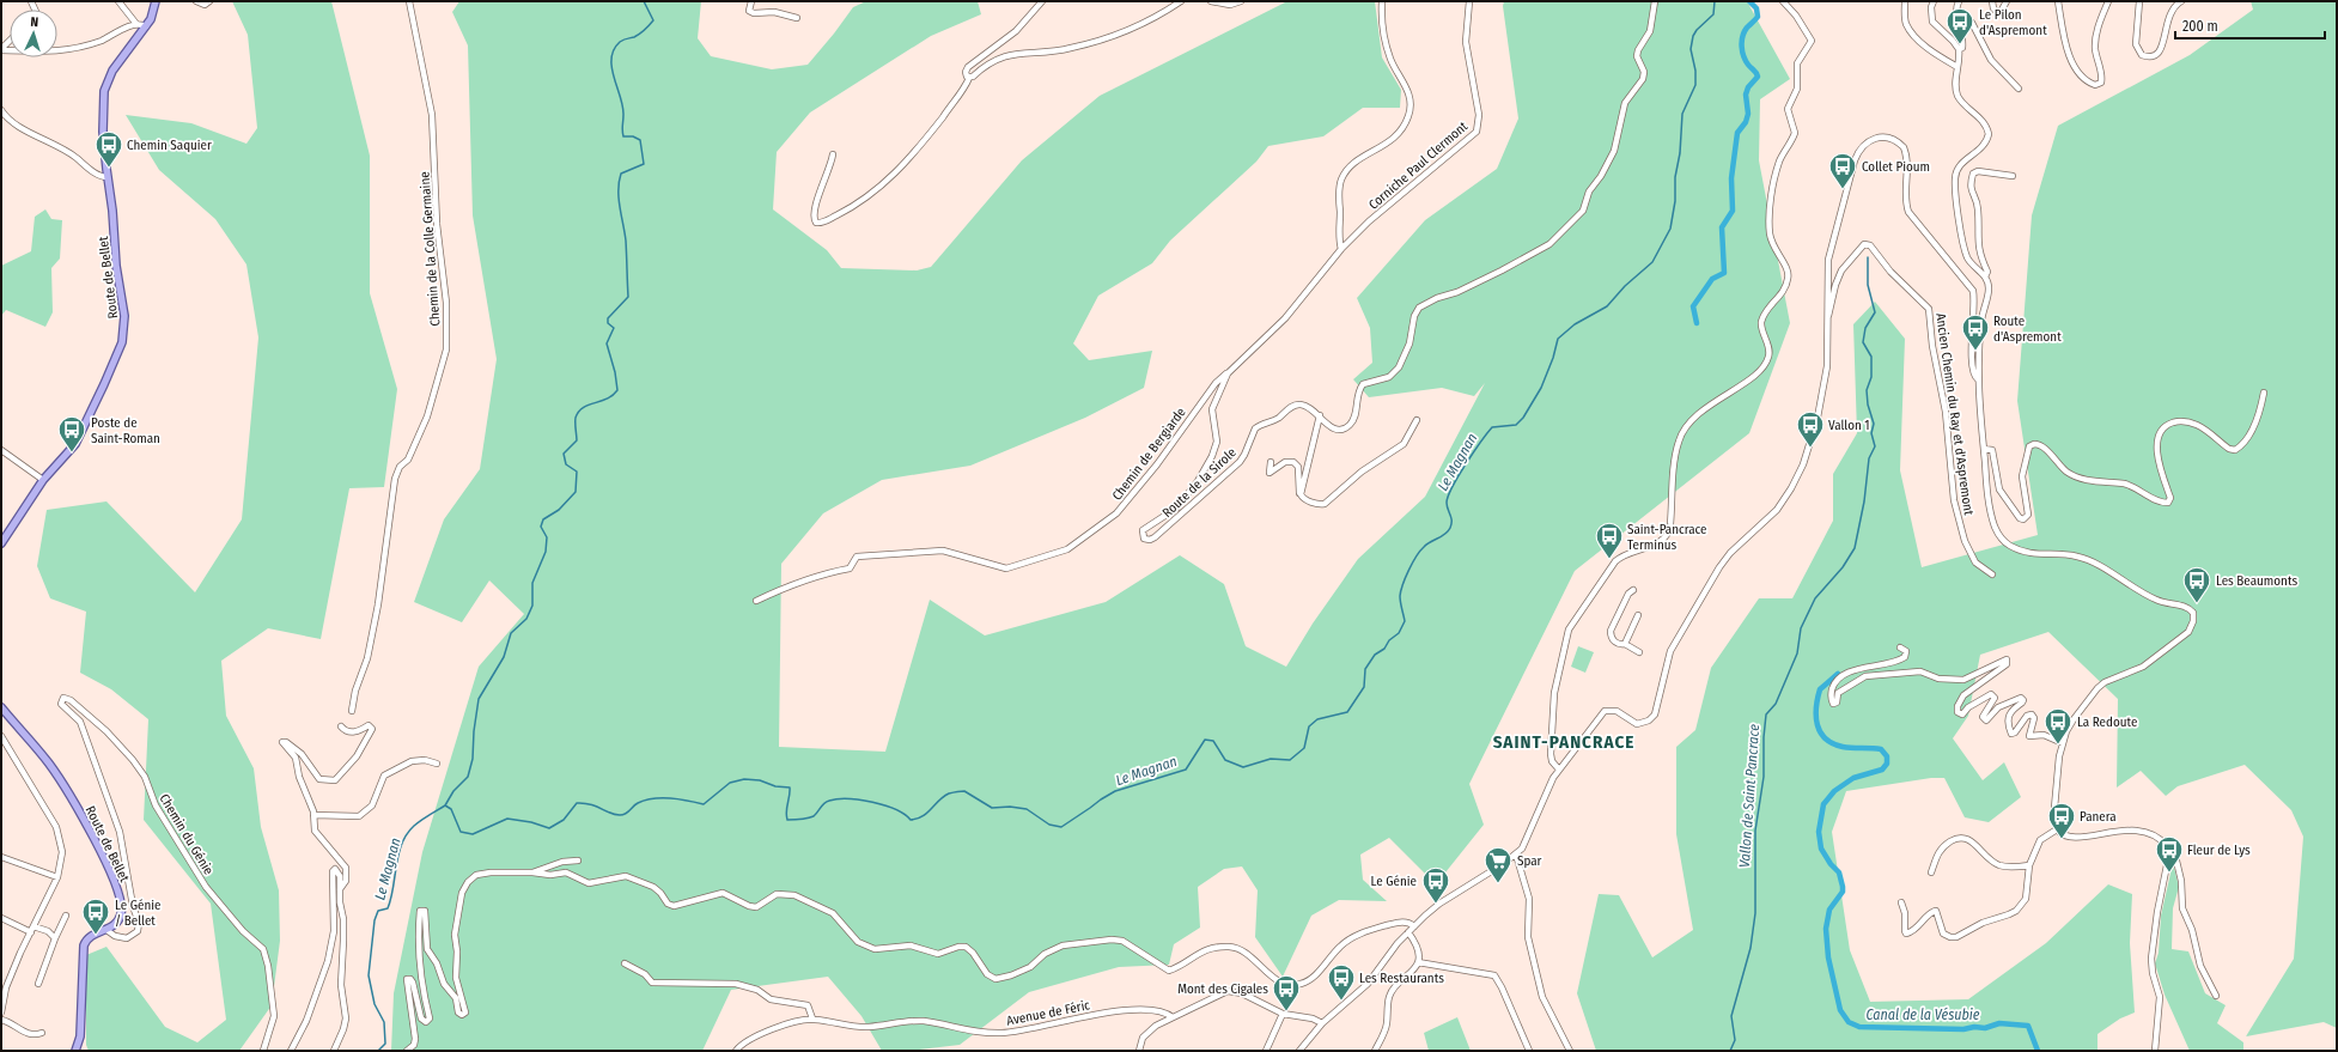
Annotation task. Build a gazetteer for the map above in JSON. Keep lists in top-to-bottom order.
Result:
{
  "streets": {
    "main road": ["Route de Bellet"],
    "street": [
      "Corniche Paul Clermont",
      "Chemin de la Colle Germaine",
      "Ancien Chemin du Ray et d'Aspremont",
      "Chemin de Bergiarde",
      "Route de la Sirole",
      "Chemin du Génie",
      "Avenue de Féric"
    ]
  },
  "crossings": [
    ["Corniche Paul Clermont", "Route de la Sirole"],
    ["Route de Bellet", "Chemin du Génie"],
    ["Chemin de Bergiarde", "Route de la Sirole"]
  ],
  "districts": ["SAINT-PANCRACE"],
  "water": ["Le Magnan", "Vallon de Saint Pancrace", "Canal de la Vésubie"],
  "places": {
    "bus stop": [
      "Le Pilon d'Aspremont",
      "Chemin Saquier",
      "Collet Pioum",
      "Route d'Aspremont",
      "Vallon 1",
      "Poste de Saint-Roman",
      "Saint-Pancrace Terminus",
      "Les Beaumonts",
      "La Redoute",
      "Panera",
      "Fleur de Lys",
      "Le Génie",
      "Le Génie / Bellet",
      "Les Restaurants",
      "Mont des Cigales"
    ],
    "supermarket": ["Spar"]
  },
  "scale_bar": "200 m",
  "north": "top"
}
